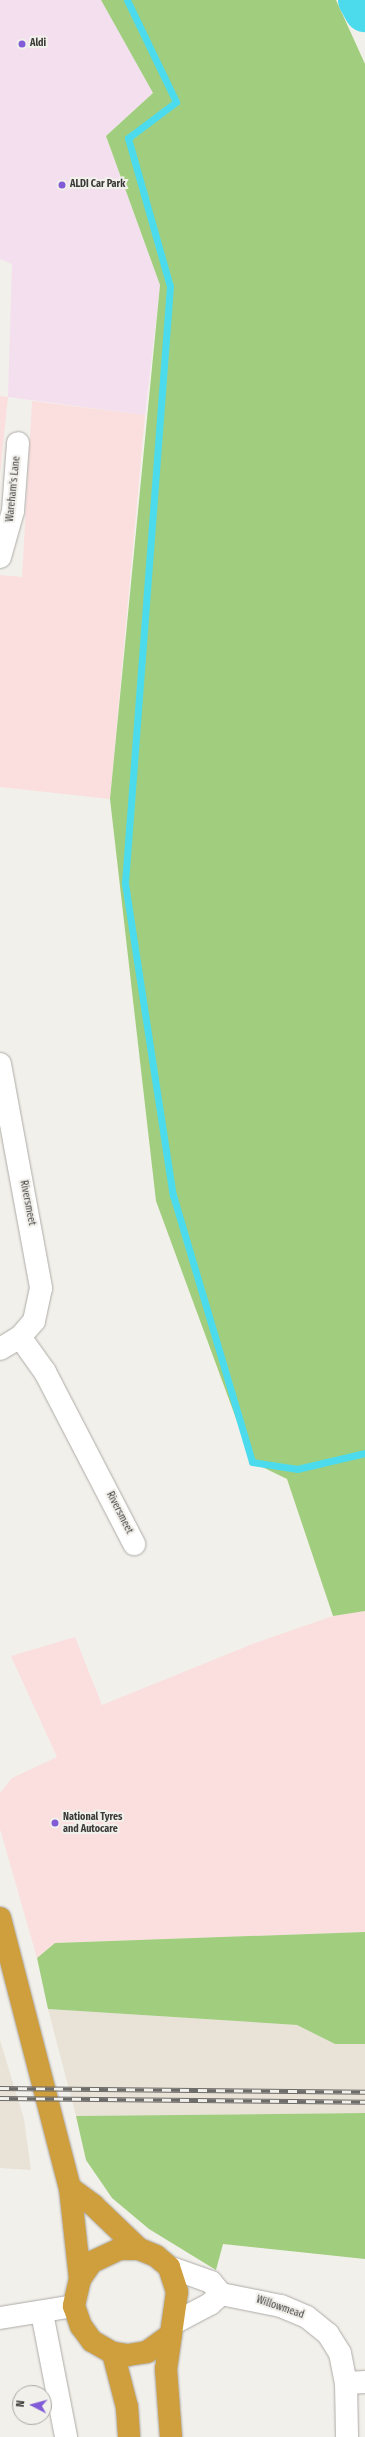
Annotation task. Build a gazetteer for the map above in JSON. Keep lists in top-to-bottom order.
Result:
{
  "streets": {
    "street": ["Wareham's Lane", "Riversmeet", "Willowmead"]
  },
  "places": ["Aldi", "ALDI Car Park", "National Tyres and Autocare"],
  "north": "left"
}
